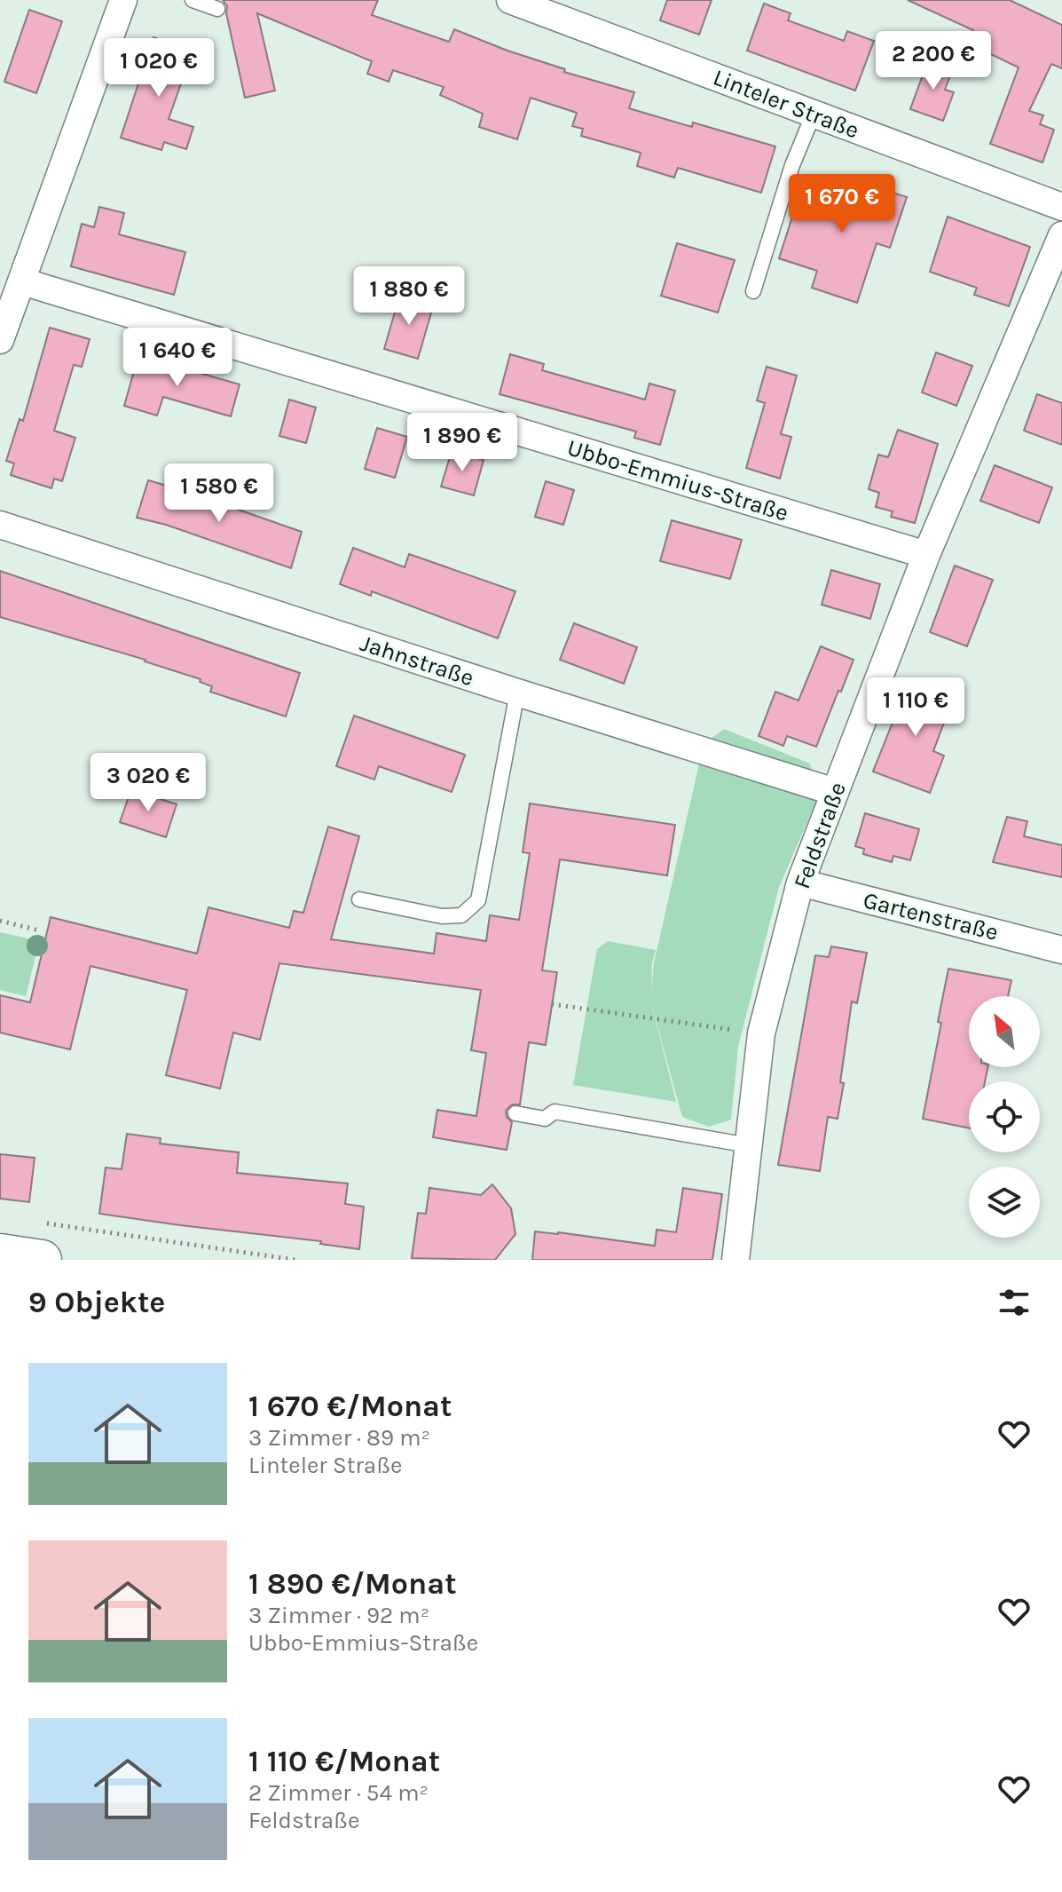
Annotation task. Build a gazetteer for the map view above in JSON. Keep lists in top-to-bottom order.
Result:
{
  "streets": {
    "street": [
      "Linteler Straße",
      "Ubbo-Emmius-Straße",
      "Jahnstraße",
      "Feldstraße",
      "Gartenstraße"
    ]
  },
  "crossings": [
    ["Ubbo-Emmius-Straße", "Feldstraße"],
    ["Jahnstraße", "Feldstraße"],
    ["Feldstraße", "Gartenstraße"]
  ],
  "north": "top left",
  "page": {
    "price": [
      "2 200 €",
      "1 020 €",
      "1 670 €",
      "1 880 €",
      "1 640 €",
      "1 890 €",
      "1 580 €",
      "1 110 €",
      "3 020 €"
    ],
    "heading": "9 Objekte",
    "list": [
      {
        "name": "1 670 €/Monat",
        "note": "3 Zimmer · 89 m² · Linteler Straße"
      },
      {
        "name": "1 890 €/Monat",
        "note": "3 Zimmer · 92 m² · Ubbo-Emmius-Straße"
      },
      {
        "name": "1 110 €/Monat",
        "note": "2 Zimmer · 54 m² · Feldstraße"
      }
    ]
  }
}
